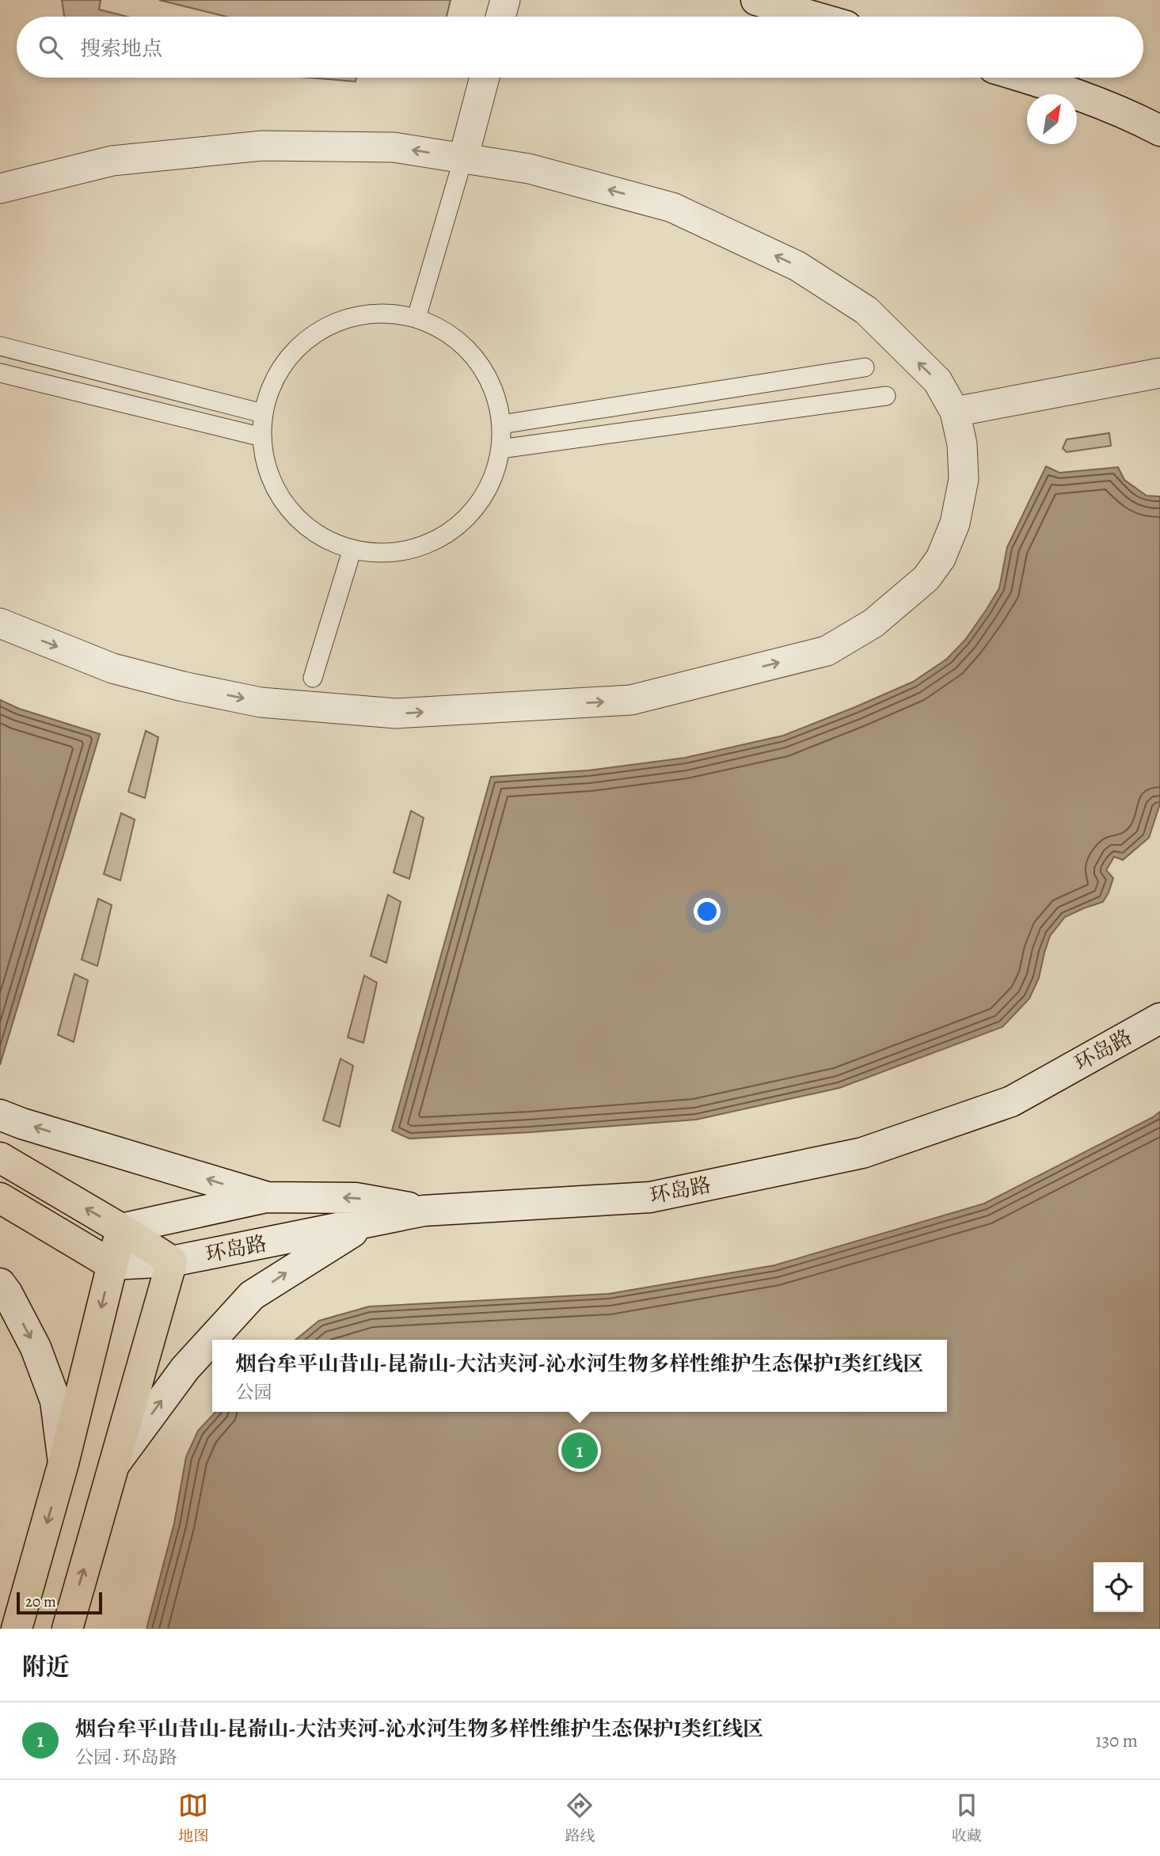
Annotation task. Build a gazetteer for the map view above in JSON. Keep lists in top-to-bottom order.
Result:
{
  "streets": {
    "main road": ["环岛路"]
  },
  "scale_bar": "20 m",
  "north": "top right",
  "page": {
    "search": "搜索地点",
    "popup": ["烟台牟平山昔山-昆嵛山-大沽夹河-沁水河生物多样性维护生态保护I类红线区", "公园"],
    "pins": "1",
    "scale": "20 m",
    "heading": "附近",
    "list": [
      {
        "mark": "1",
        "name": "烟台牟平山昔山-昆嵛山-大沽夹河-沁水河生物多样性维护生态保护I类红线区",
        "note": "公园 · 环岛路",
        "value": "130 m"
      }
    ],
    "nav": ["地图", "路线", "收藏"]
  }
}
